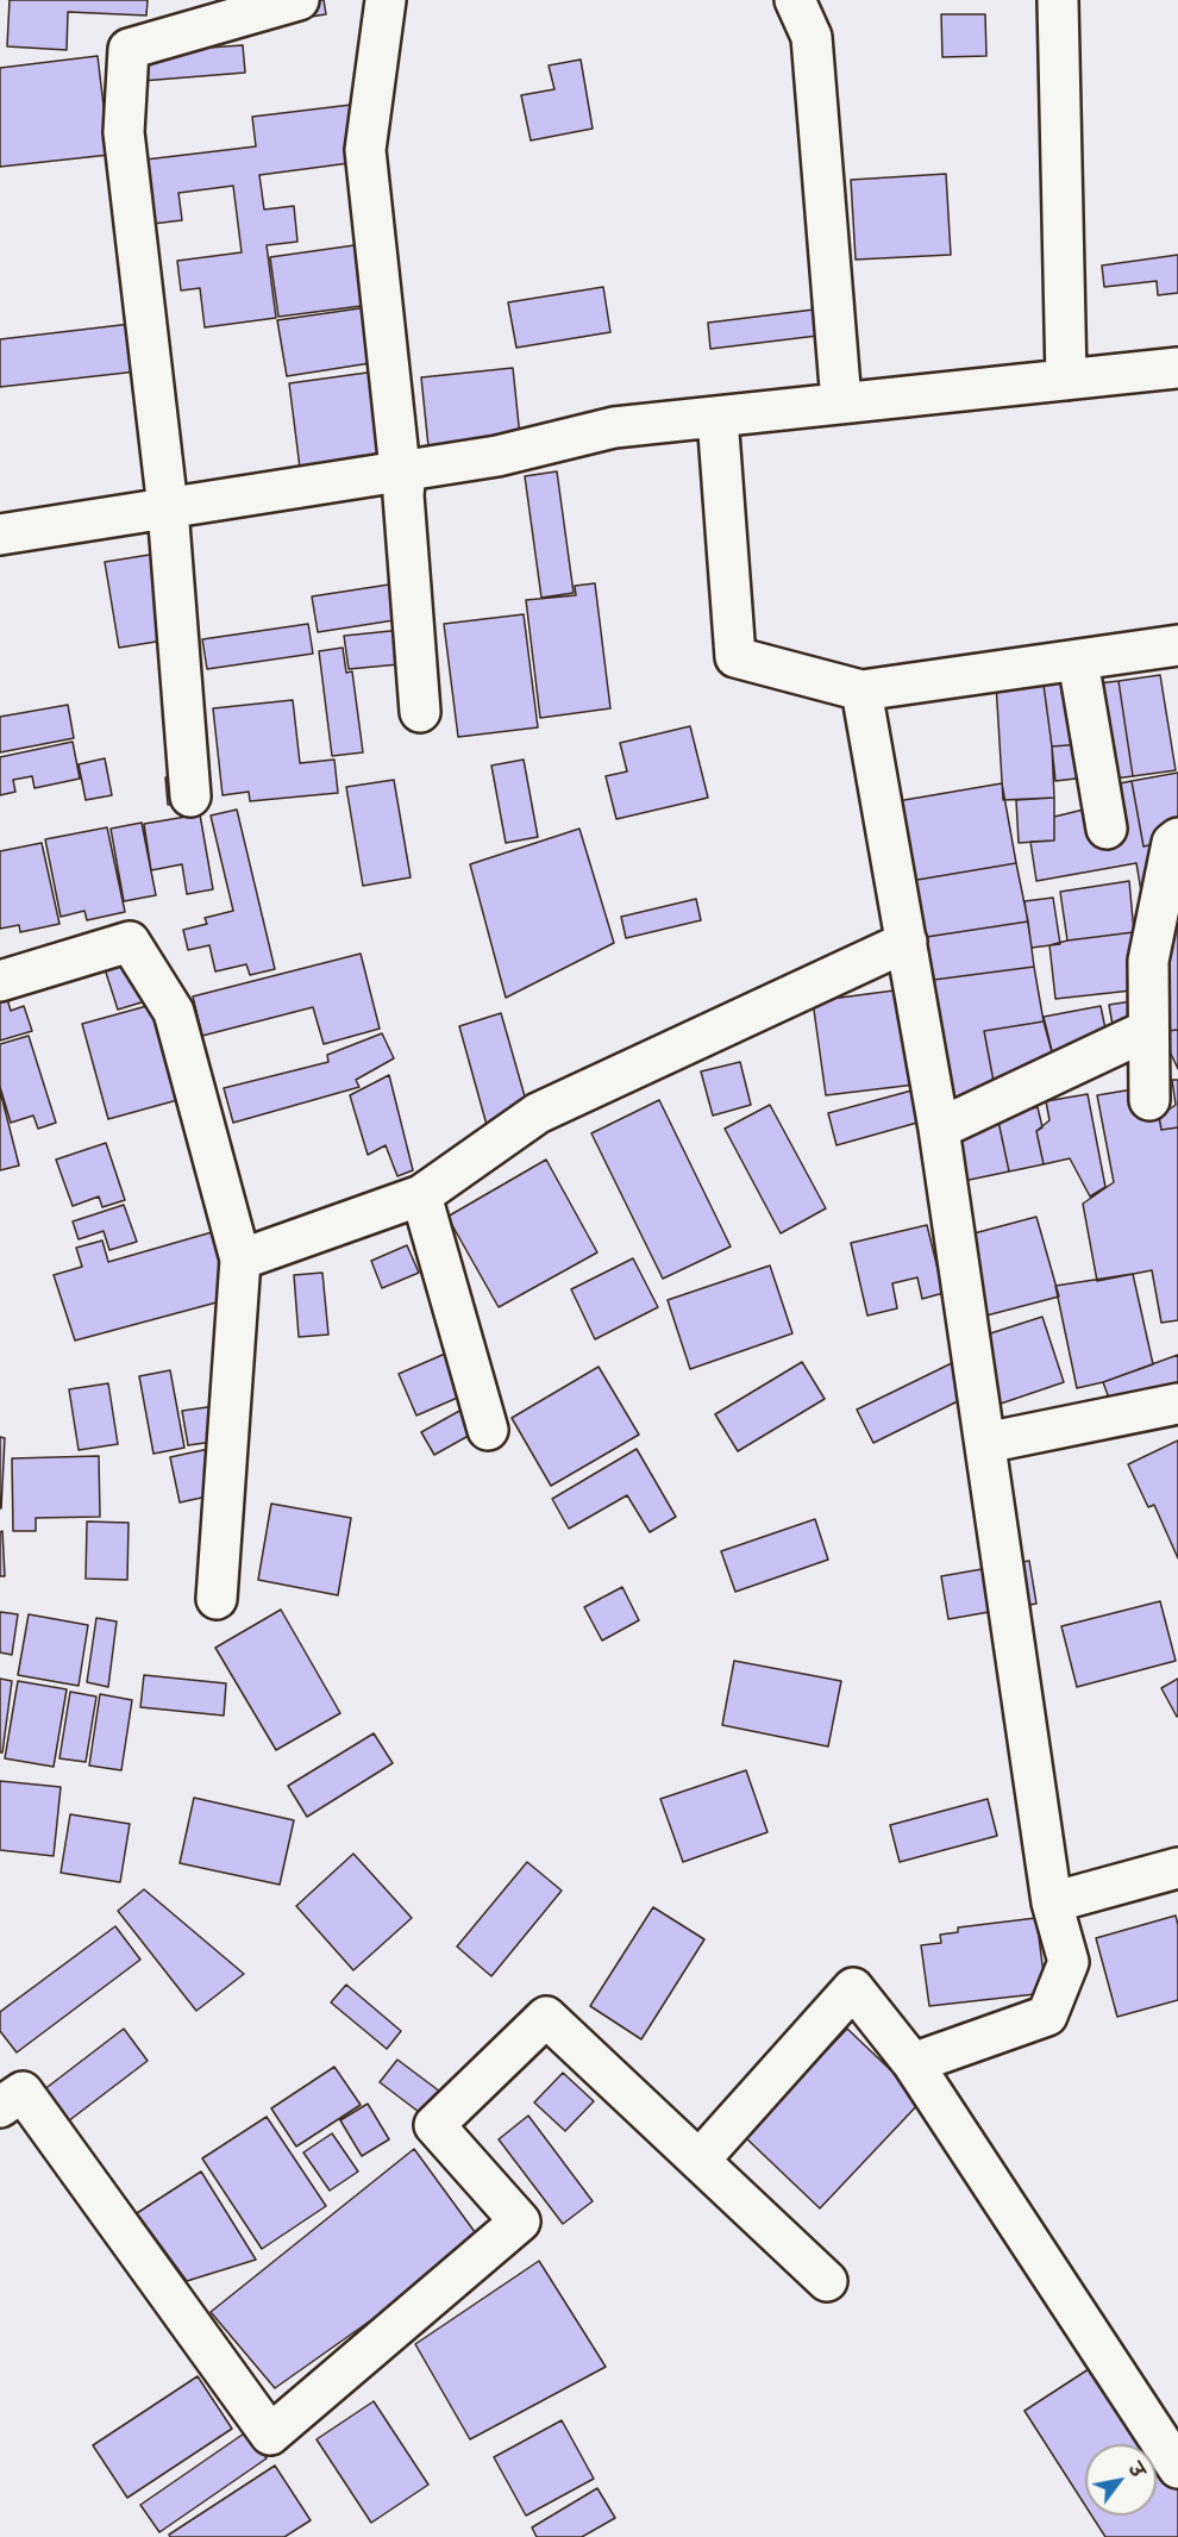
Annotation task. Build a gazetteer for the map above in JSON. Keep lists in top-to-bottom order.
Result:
{
  "north": "top right"
}
